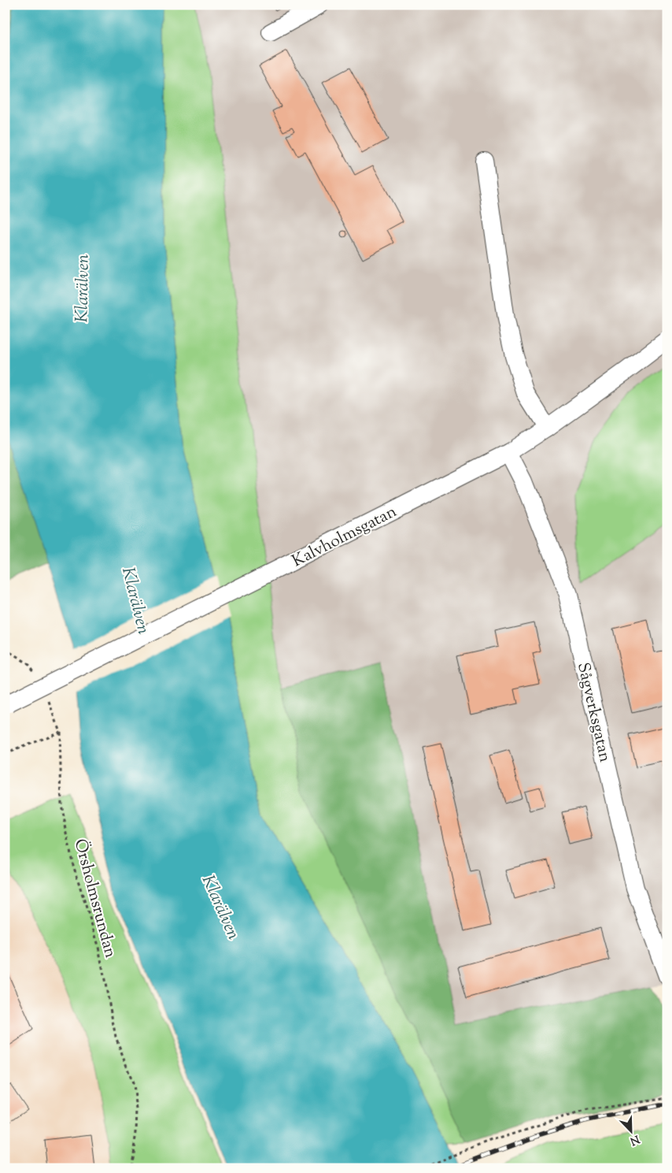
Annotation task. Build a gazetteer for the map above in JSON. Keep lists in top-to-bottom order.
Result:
{
  "streets": {
    "street": ["Kalvholmsgatan", "Sågverksgatan"],
    "path": ["Örsholmsrundan"]
  },
  "crossings": [
    ["Kalvholmsgatan", "Sågverksgatan"]
  ],
  "water": ["Klarälven"],
  "north": "bottom right"
}
